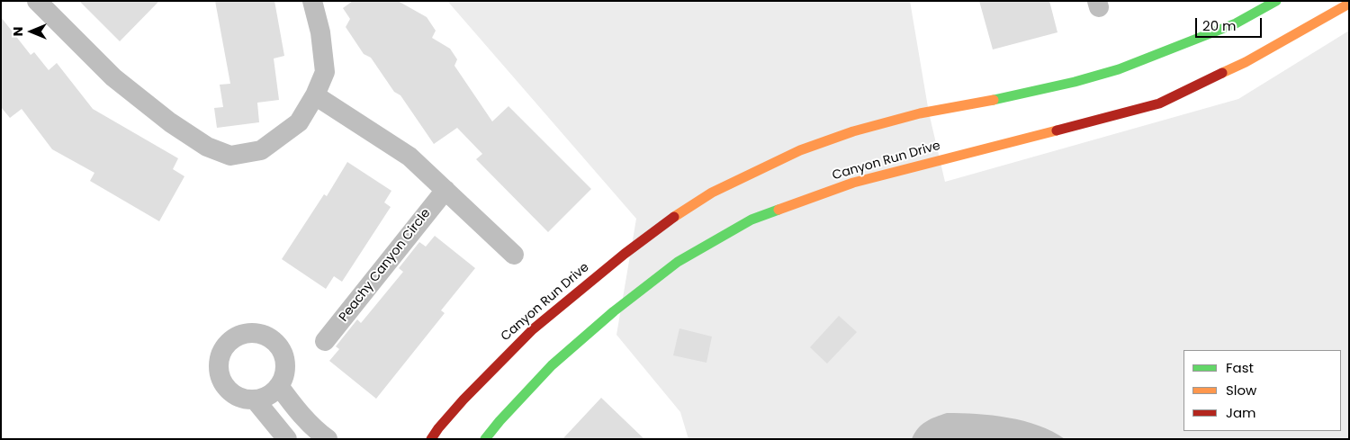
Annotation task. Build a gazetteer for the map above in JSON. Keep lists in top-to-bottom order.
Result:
{
  "streets": {
    "street": ["Canyon Run Drive", "Peachy Canyon Circle"]
  },
  "legend": ["Fast", "Slow", "Jam"],
  "scale_bar": "20 m",
  "north": "left"
}
